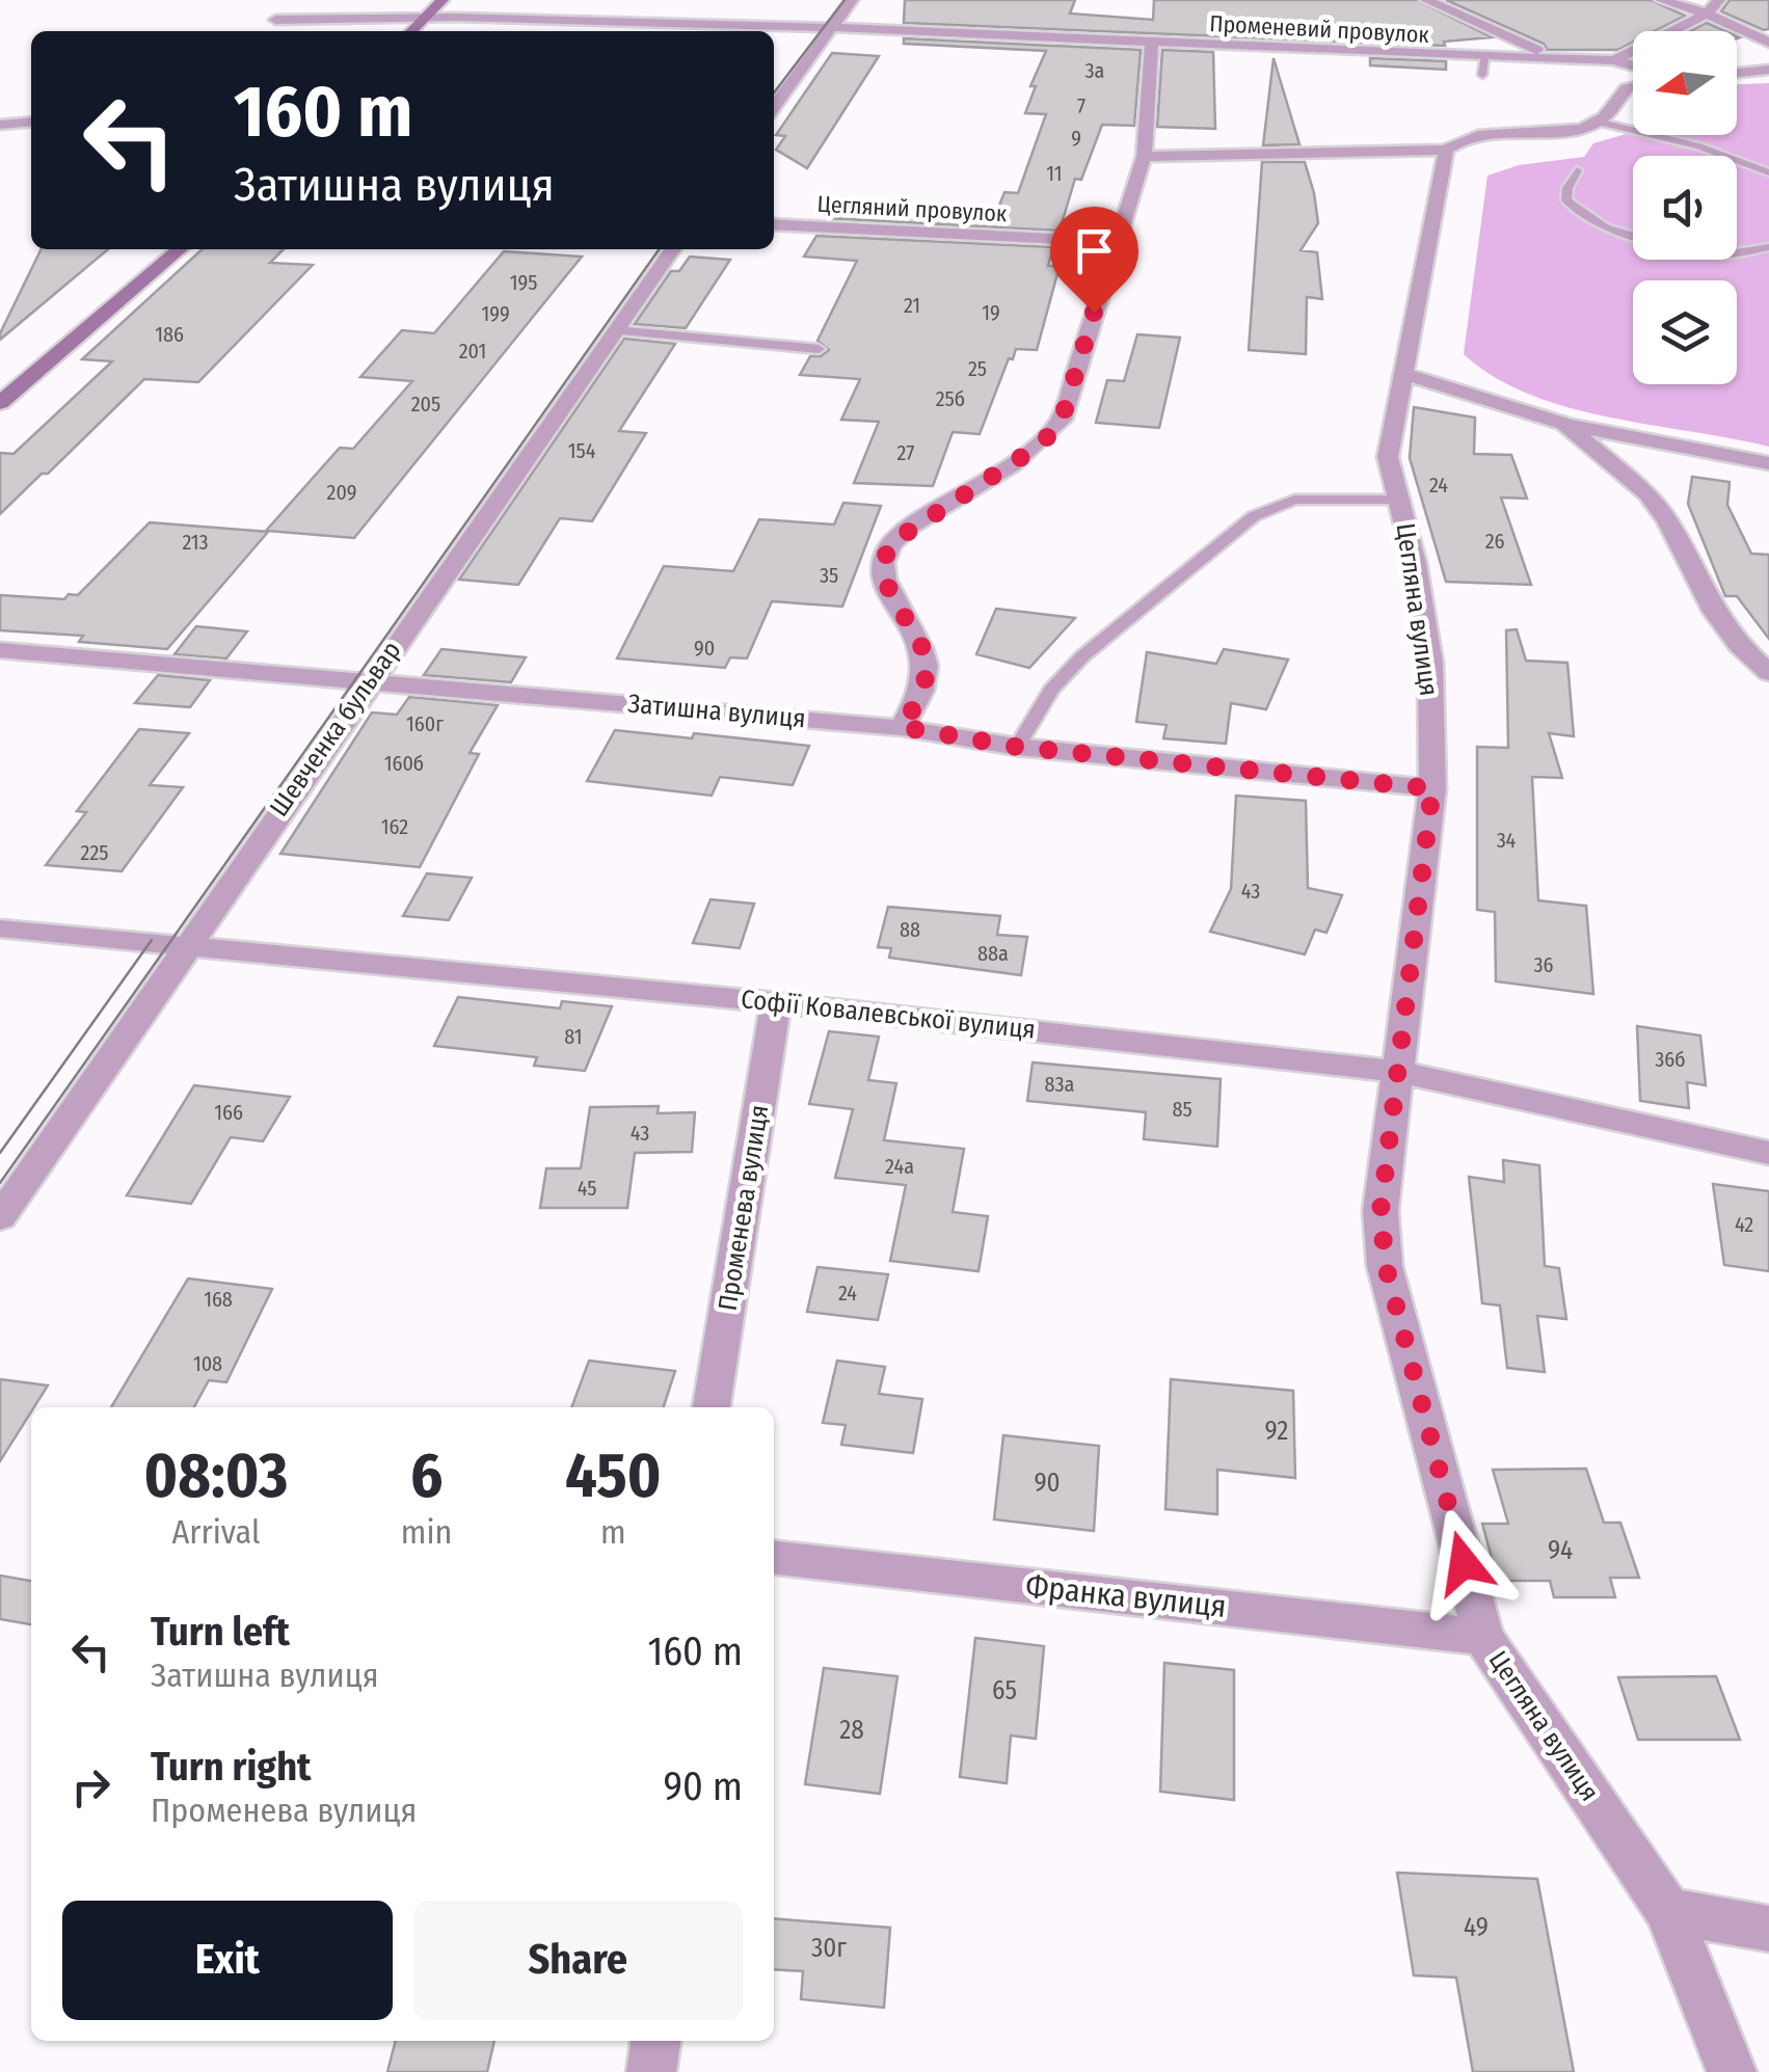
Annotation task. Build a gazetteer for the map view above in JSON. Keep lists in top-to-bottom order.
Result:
{
  "streets": {
    "street": [
      "Променевий провулок",
      "Цегляний провулок",
      "Цегляна вулиця",
      "Затишна вулиця",
      "Шевченка бульвар",
      "Софії Ковалевської вулиця",
      "Променева вулиця",
      "Франка вулиця"
    ]
  },
  "crossings": [
    ["Цегляна вулиця", "Затишна вулиця"],
    ["Цегляна вулиця", "Софії Ковалевської вулиця"],
    ["Цегляна вулиця", "Франка вулиця"],
    ["Затишна вулиця", "Шевченка бульвар"],
    ["Шевченка бульвар", "Софії Ковалевської вулиця"],
    ["Софії Ковалевської вулиця", "Променева вулиця"]
  ],
  "house_numbers": [
    "3а",
    "7",
    "9",
    "11",
    "195",
    "21",
    "19",
    "199",
    "186",
    "201",
    "25",
    "25б",
    "205",
    "154",
    "27",
    "24",
    "209",
    "26",
    "213",
    "35",
    "90",
    "160г",
    "160б",
    "162",
    "34",
    "225",
    "43",
    "88",
    "88а",
    "36",
    "81",
    "36б",
    "83а",
    "85",
    "166",
    "43",
    "24а",
    "45",
    "42",
    "24",
    "168",
    "108",
    "92",
    "90",
    "94",
    "65",
    "28",
    "49",
    "30г"
  ],
  "north": "left",
  "page": {
    "turn": ["160 m", "Затишна вулиця"],
    "eta": [
      "08:03",
      "Arrival",
      "6",
      "min",
      "450",
      "m"
    ],
    "list": [
      {
        "name": "Turn left",
        "note": "Затишна вулиця",
        "value": "160 m"
      },
      {
        "name": "Turn right",
        "note": "Променева вулиця",
        "value": "90 m"
      }
    ],
    "buttons": ["Exit", "Share"]
  }
}
